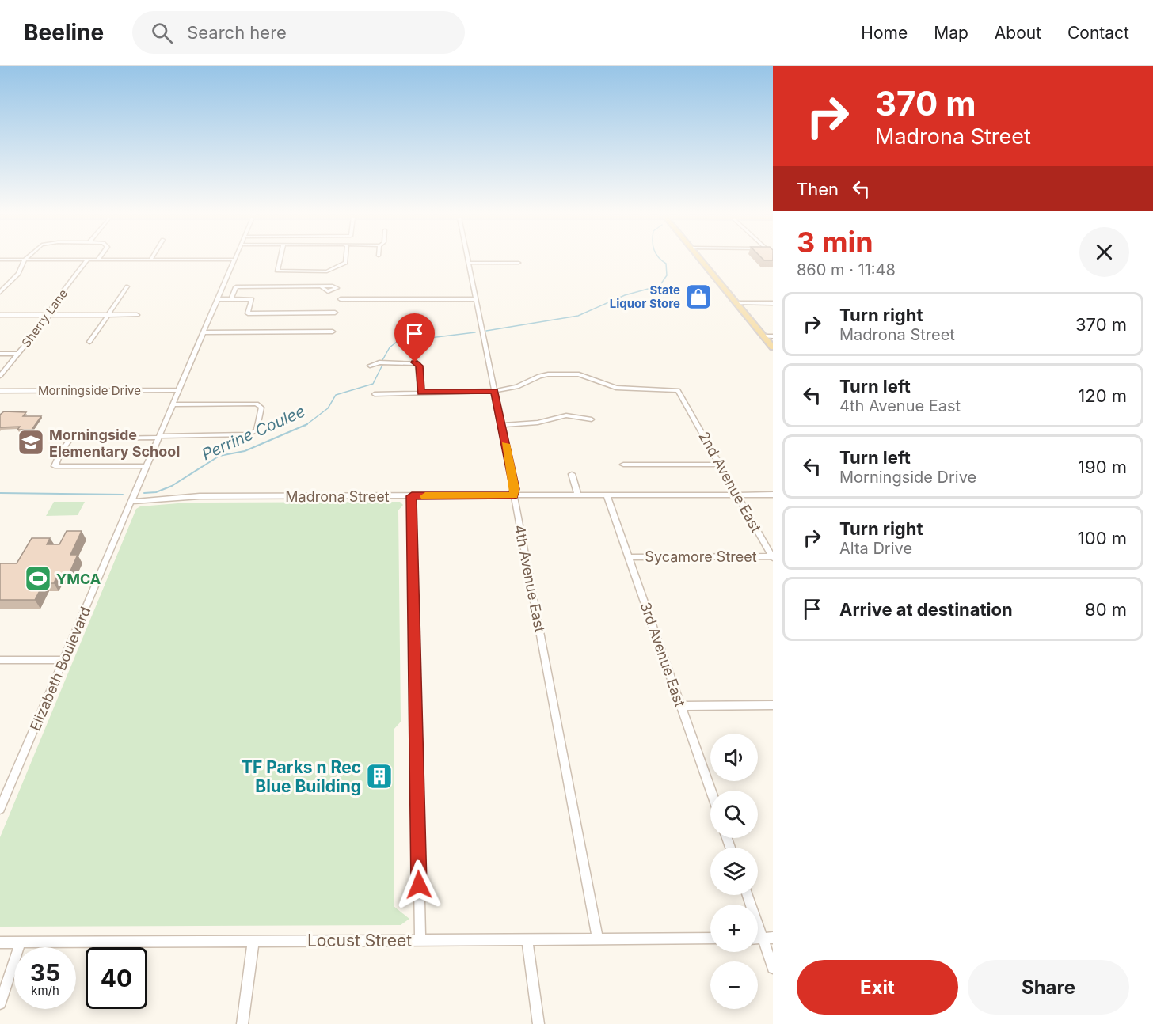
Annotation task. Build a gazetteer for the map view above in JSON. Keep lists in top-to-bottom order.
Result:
{
  "streets": {
    "street": [
      "Sherry Lane",
      "Morningside Drive",
      "2nd Avenue East",
      "Madrona Street",
      "Sycamore Street",
      "4th Avenue East",
      "3rd Avenue East",
      "Elizabeth Boulevard",
      "Locust Street"
    ]
  },
  "crossings": [
    ["Morningside Drive", "Elizabeth Boulevard"],
    ["2nd Avenue East", "Madrona Street"],
    ["2nd Avenue East", "Sycamore Street"],
    ["2nd Avenue East", "4th Avenue East"],
    ["Madrona Street", "4th Avenue East"],
    ["Madrona Street", "3rd Avenue East"],
    ["Madrona Street", "Elizabeth Boulevard"],
    ["Sycamore Street", "3rd Avenue East"],
    ["4th Avenue East", "Locust Street"]
  ],
  "water": ["Perrine Coulee"],
  "places": {
    "shop": ["State Liquor Store"],
    "school or university": ["Morningside Elementary School"],
    "sports": ["YMCA"],
    "building": ["TF Parks n Rec Blue Building"]
  },
  "page": {
    "header": "Beeline",
    "search": "Search here",
    "nav": [
      "Home",
      "Map",
      "About",
      "Contact"
    ],
    "turn": ["370 m", "Madrona Street"],
    "then": "Then",
    "heading": ["3 min", "860 m · 11:48"],
    "list": [
      {
        "name": "Turn right",
        "note": "Madrona Street",
        "value": "370 m"
      },
      {
        "name": "Turn left",
        "note": "4th Avenue East",
        "value": "120 m"
      },
      {
        "name": "Turn left",
        "note": "Morningside Drive",
        "value": "190 m"
      },
      {
        "name": "Turn right",
        "note": "Alta Drive",
        "value": "100 m"
      },
      {
        "name": "Arrive at destination",
        "value": "80 m"
      }
    ],
    "map_buttons": ["+", "−"],
    "speed": "35 km/h",
    "limit": "40",
    "buttons": ["Exit", "Share"]
  }
}
